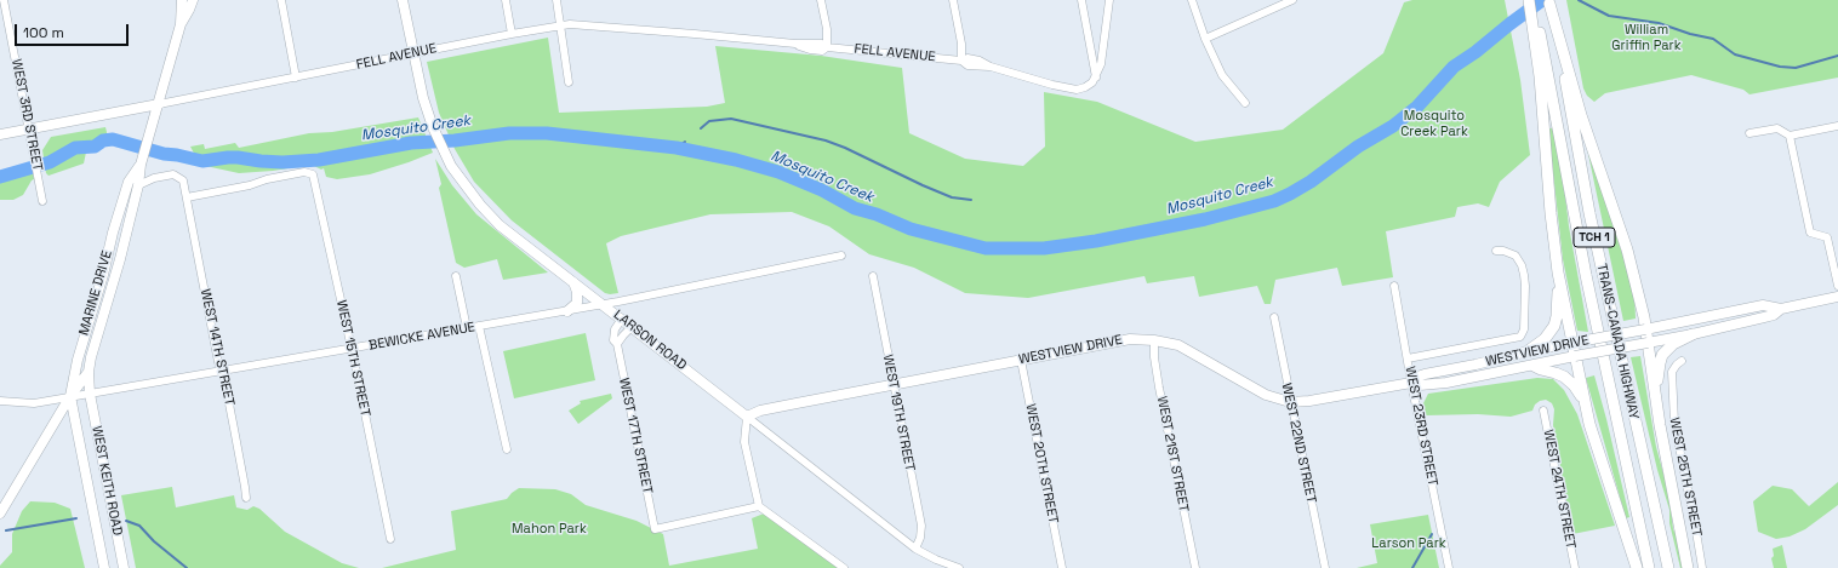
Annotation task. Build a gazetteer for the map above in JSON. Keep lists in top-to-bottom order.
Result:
{
  "streets": {
    "highway": ["TCH 1", "TRANS-CANADA HIGHWAY"],
    "main road": [
      "FELL AVENUE",
      "MARINE DRIVE",
      "LARSON ROAD",
      "WESTVIEW DRIVE",
      "WEST KEITH ROAD"
    ],
    "street": [
      "WEST 3RD STREET",
      "BEWICKE AVENUE",
      "WEST 14TH STREET",
      "WEST 15TH STREET",
      "WEST 19TH STREET",
      "WEST 23RD STREET",
      "WEST 17TH STREET",
      "WEST 22ND STREET",
      "WEST 21ST STREET",
      "WEST 20TH STREET",
      "WEST 25TH STREET",
      "WEST 24TH STREET"
    ]
  },
  "crossings": [
    ["FELL AVENUE", "WEST 3RD STREET"],
    ["FELL AVENUE", "MARINE DRIVE"],
    ["FELL AVENUE", "LARSON ROAD"],
    ["MARINE DRIVE", "BEWICKE AVENUE"],
    ["MARINE DRIVE", "WEST 14TH STREET"],
    ["MARINE DRIVE", "WEST KEITH ROAD"],
    ["BEWICKE AVENUE", "LARSON ROAD"],
    ["BEWICKE AVENUE", "WEST 14TH STREET"],
    ["BEWICKE AVENUE", "WEST 15TH STREET"],
    ["BEWICKE AVENUE", "WEST KEITH ROAD"],
    ["LARSON ROAD", "WESTVIEW DRIVE"],
    ["LARSON ROAD", "WEST 19TH STREET"],
    ["LARSON ROAD", "WEST 17TH STREET"],
    ["WEST 14TH STREET", "WEST 15TH STREET"],
    ["WESTVIEW DRIVE", "WEST 19TH STREET"],
    ["WESTVIEW DRIVE", "WEST 23RD STREET"],
    ["WESTVIEW DRIVE", "WEST 22ND STREET"],
    ["WESTVIEW DRIVE", "WEST 21ST STREET"],
    ["WESTVIEW DRIVE", "WEST 20TH STREET"]
  ],
  "water": ["Mosquito Creek"],
  "parks": [
    "William Griffin Park",
    "Mosquito Creek Park",
    "Mahon Park",
    "Larson Park"
  ],
  "scale_bar": "100 m"
}
